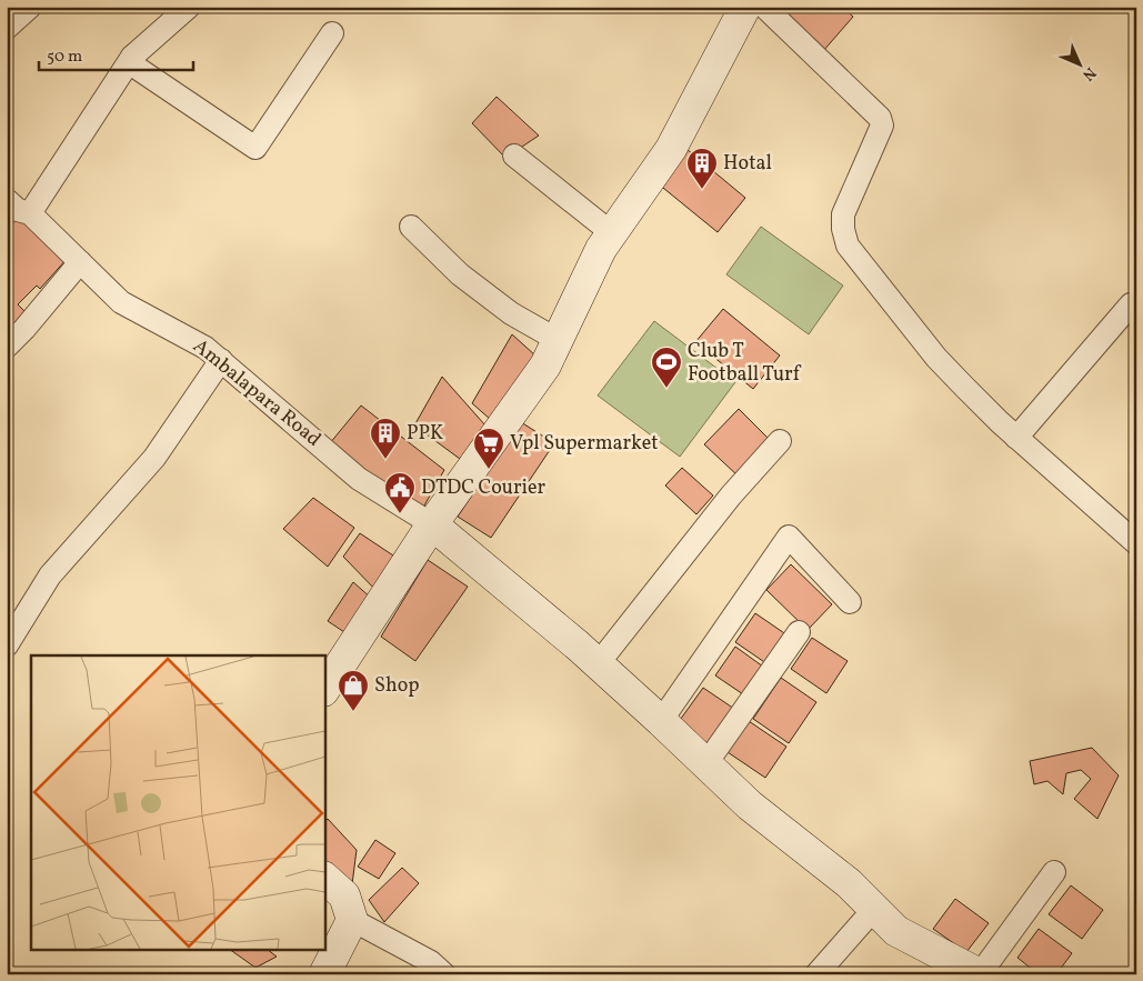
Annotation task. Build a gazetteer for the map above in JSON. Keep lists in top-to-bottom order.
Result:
{
  "streets": {
    "street": ["Ambalapara Road"]
  },
  "places": {
    "building": ["Hotal", "PPK"],
    "sports": ["Club T Football Turf"],
    "supermarket": ["Vpl Supermarket"],
    "public building": ["DTDC Courier"],
    "shop": ["Shop"]
  },
  "scale_bar": "50 m",
  "north": "bottom right"
}
